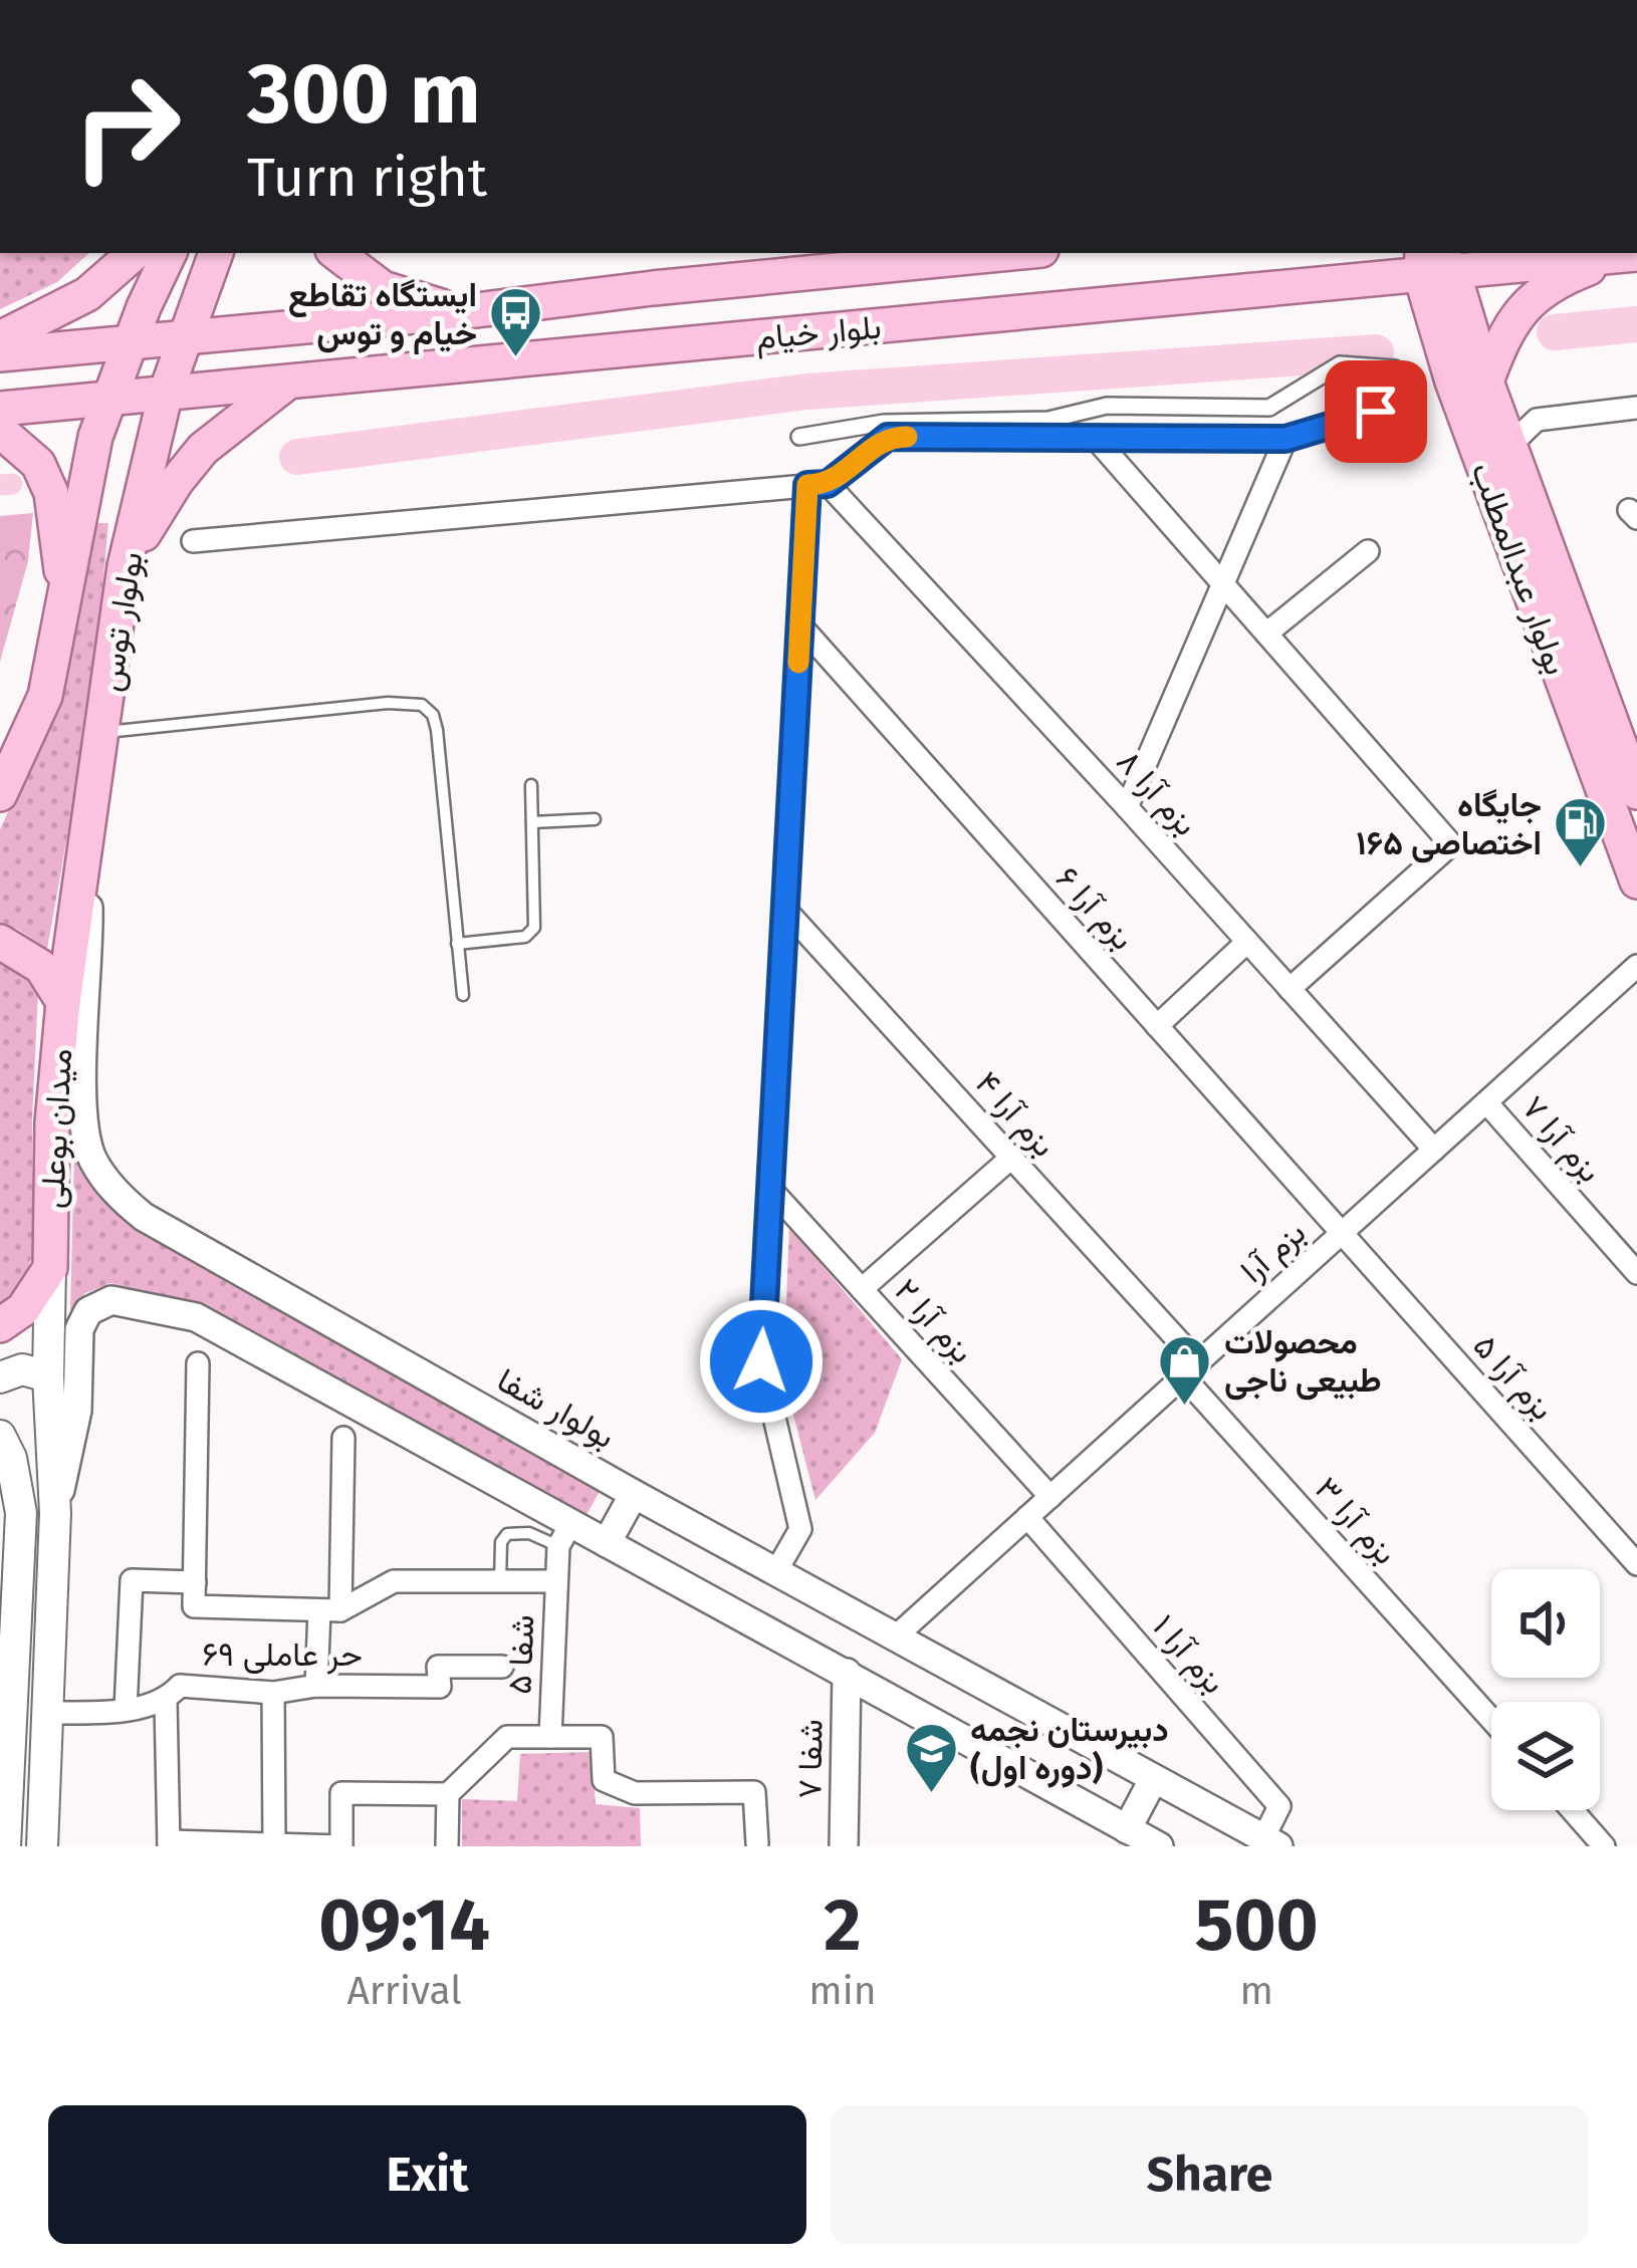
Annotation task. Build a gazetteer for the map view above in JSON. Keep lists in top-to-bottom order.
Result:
{
  "streets": {
    "main road": [
      "بلوار خیام",
      "بولوار عبدالمطلب",
      "بولوار توس",
      "میدان بوعلی"
    ],
    "street": [
      "بزم آرا ۸",
      "بزم آرا ۶",
      "بزم آرا ۴",
      "بزم آرا ۷",
      "بزم آرا",
      "بزم آرا ۲",
      "بزم آرا ۵",
      "بولوار شفا",
      "بزم آرا ۳",
      "حر عاملی ۶۹",
      "بزم آرا ۱",
      "شفا ۵",
      "شفا ۷"
    ]
  },
  "crossings": [
    ["بلوار خیام", "بولوار عبدالمطلب"],
    ["بلوار خیام", "بولوار توس"],
    ["بولوار توس", "میدان بوعلی"],
    ["بولوار توس", "بولوار شفا"],
    ["بزم آرا ۸", "بزم آرا"],
    ["بزم آرا ۶", "بزم آرا"],
    ["بزم آرا ۶", "بزم آرا ۵"],
    ["بزم آرا ۴", "بزم آرا"],
    ["بزم آرا ۴", "بزم آرا ۳"],
    ["بزم آرا ۷", "بزم آرا"],
    ["بزم آرا", "بزم آرا ۲"],
    ["بزم آرا", "بزم آرا ۵"],
    ["بزم آرا", "بولوار شفا"],
    ["بزم آرا", "بزم آرا ۳"],
    ["بزم آرا", "بزم آرا ۱"],
    ["بولوار شفا", "بزم آرا ۱"]
  ],
  "places": {
    "bus stop": ["ایستگاه تقاطع خیام و توس"],
    "fuel station": ["جایگاه اختصاصی ۱۶۵"],
    "shop": ["محصولات طبیعی ناجی"],
    "school or university": ["دبیرستان نجمه (دوره اول)"]
  },
  "page": {
    "turn": ["300 m", "Turn right"],
    "eta": [
      "09:14",
      "Arrival",
      "2",
      "min",
      "500",
      "m"
    ],
    "buttons": ["Exit", "Share"]
  }
}
